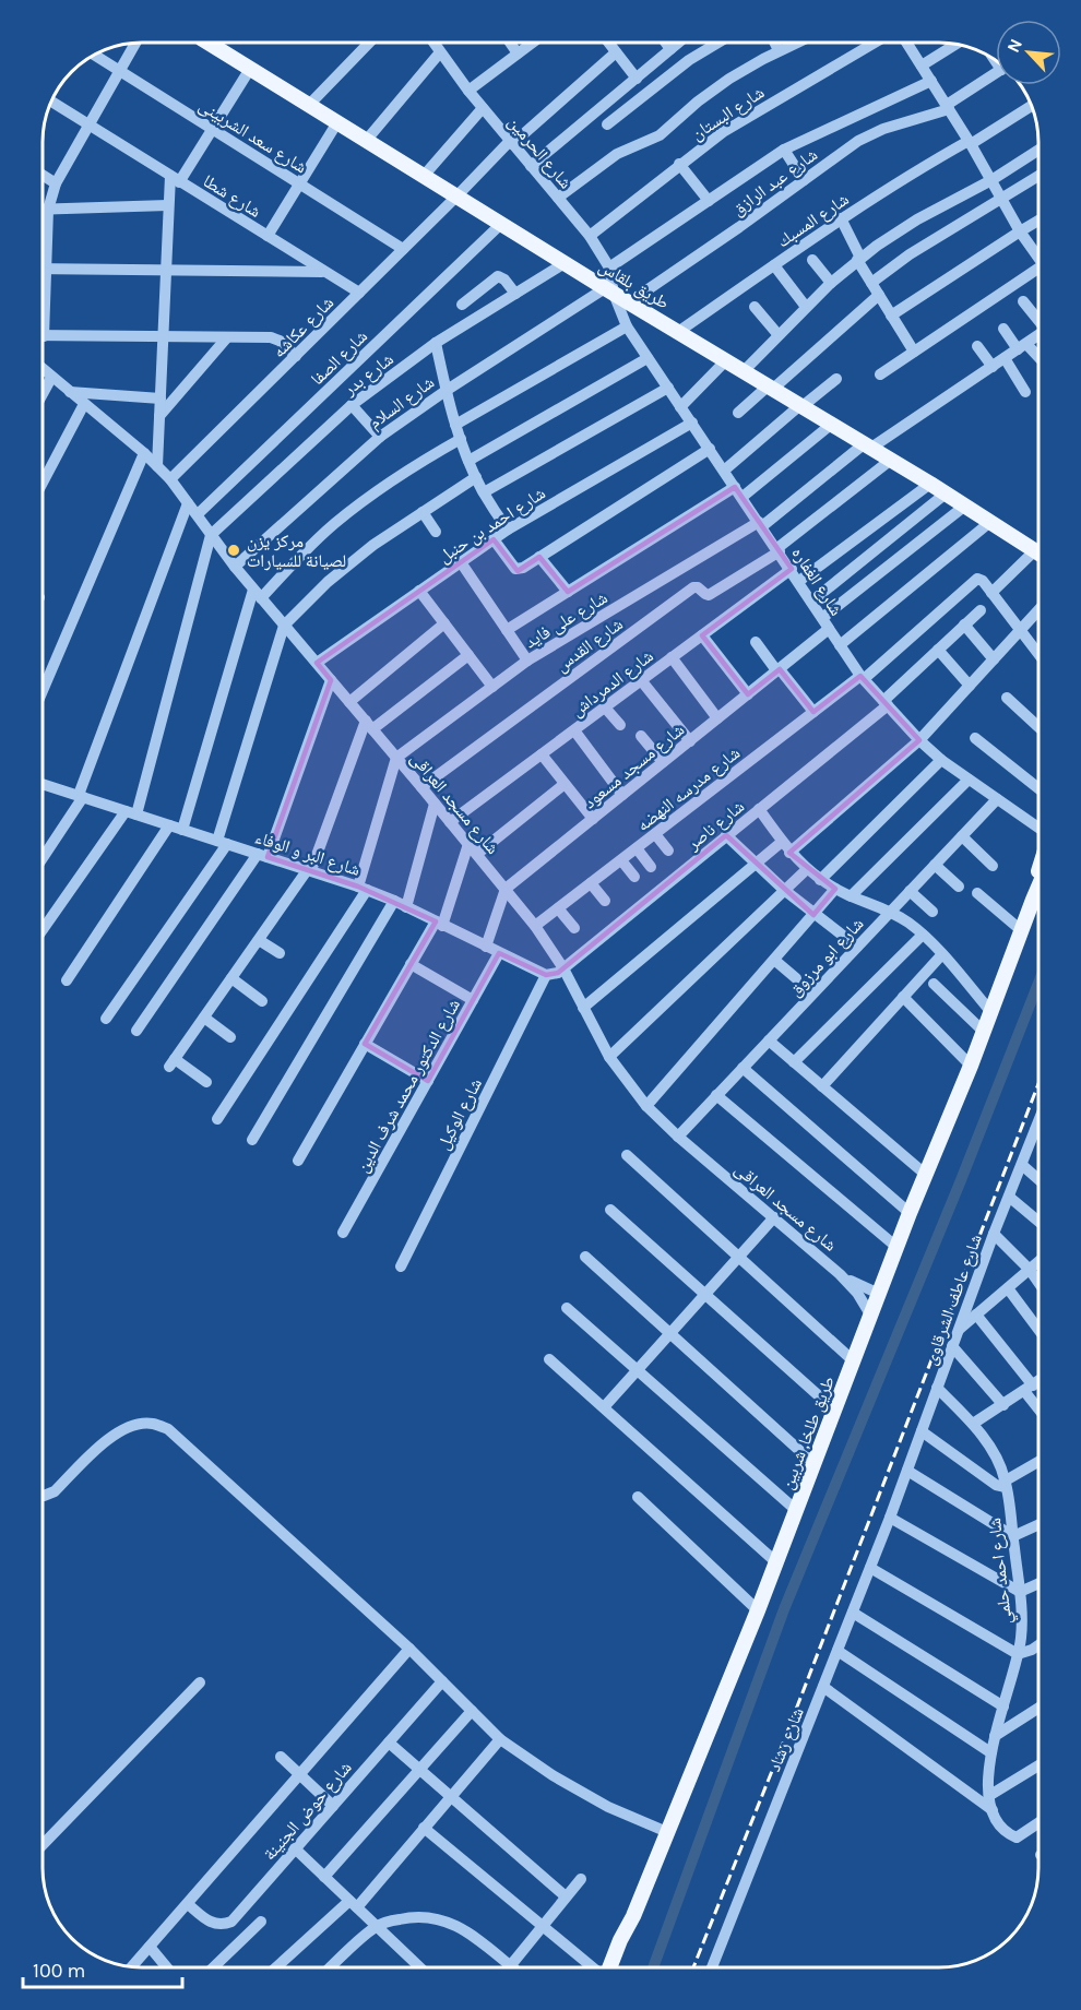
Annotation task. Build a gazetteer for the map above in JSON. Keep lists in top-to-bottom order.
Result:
{
  "streets": {
    "main road": ["طريق بلقاس", "طريق طلخا, شربين"],
    "street": [
      "شارع البستان",
      "شارع سعد الشربينى",
      "شارع الحرمين",
      "شارع عبد الرازق",
      "شارع شطا",
      "شارع المسبك",
      "شارع عكاشه",
      "شارع الصفا",
      "شارع بدر",
      "شارع السلام",
      "شارع احمد بن حنبل",
      "شارع الغفاره",
      "شارع على فايد",
      "شارع القدس",
      "شارع الدمرداش",
      "شارع مسجد مسعود",
      "شارع مدرسه النهضه",
      "شارع مسجد العراقى",
      "شارع ناصر",
      "شارع البر و الوفاء",
      "شارع ابو مرزوق",
      "شارع الدكتور محمد شرف الدين",
      "شارع الوكيل",
      "شارع عاطف الشرقاوى",
      "شارع احمد حلمي",
      "شارع رشاد",
      "شارع حوض الجنينة"
    ]
  },
  "crossings": [
    ["شارع البستان", "شارع الحرمين"],
    ["شارع سعد الشربينى", "شارع عكاشه"],
    ["شارع الحرمين", "طريق بلقاس"],
    ["شارع الحرمين", "شارع عكاشه"],
    ["شارع الحرمين", "شارع السلام"],
    ["شارع الحرمين", "شارع الغفاره"],
    ["شارع عبد الرازق", "طريق بلقاس"],
    ["شارع شطا", "شارع عكاشه"],
    ["شارع المسبك", "طريق بلقاس"],
    ["طريق بلقاس", "شارع عكاشه"],
    ["طريق بلقاس", "شارع الصفا"],
    ["طريق بلقاس", "شارع بدر"],
    ["طريق بلقاس", "شارع السلام"],
    ["طريق بلقاس", "شارع الغفاره"],
    ["طريق بلقاس", "شارع على فايد"],
    ["شارع عكاشه", "شارع مسجد العراقى"],
    ["شارع الصفا", "شارع مسجد العراقى"],
    ["شارع بدر", "شارع مسجد العراقى"],
    ["شارع السلام", "شارع الغفاره"],
    ["شارع السلام", "شارع مسجد العراقى"],
    ["شارع احمد بن حنبل", "شارع الغفاره"],
    ["شارع احمد بن حنبل", "شارع مسجد العراقى"],
    ["شارع الغفاره", "شارع على فايد"],
    ["شارع الغفاره", "شارع القدس"],
    ["شارع الغفاره", "شارع الدمرداش"],
    ["شارع الغفاره", "شارع مسجد مسعود"],
    ["شارع الغفاره", "شارع مدرسه النهضه"],
    ["شارع الغفاره", "شارع ناصر"],
    ["شارع الغفاره", "شارع ابو مرزوق"],
    ["شارع على فايد", "شارع مسجد العراقى"],
    ["شارع القدس", "شارع مسجد العراقى"],
    ["شارع الدمرداش", "شارع مسجد العراقى"],
    ["شارع مسجد مسعود", "شارع مسجد العراقى"],
    ["شارع مدرسه النهضه", "شارع مسجد العراقى"],
    ["شارع مسجد العراقى", "شارع ناصر"],
    ["شارع مسجد العراقى", "شارع ابو مرزوق"],
    ["شارع مسجد العراقى", "طريق طلخا, شربين"],
    ["شارع البر و الوفاء", "شارع الدكتور محمد شرف الدين"],
    ["شارع البر و الوفاء", "شارع الوكيل"],
    ["شارع عاطف الشرقاوى", "شارع احمد حلمي"],
    ["شارع عاطف الشرقاوى", "شارع رشاد"]
  ],
  "places": ["مركز يزن لصيانة للسيارات"],
  "scale_bar": "100 m",
  "north": "top left"
}
